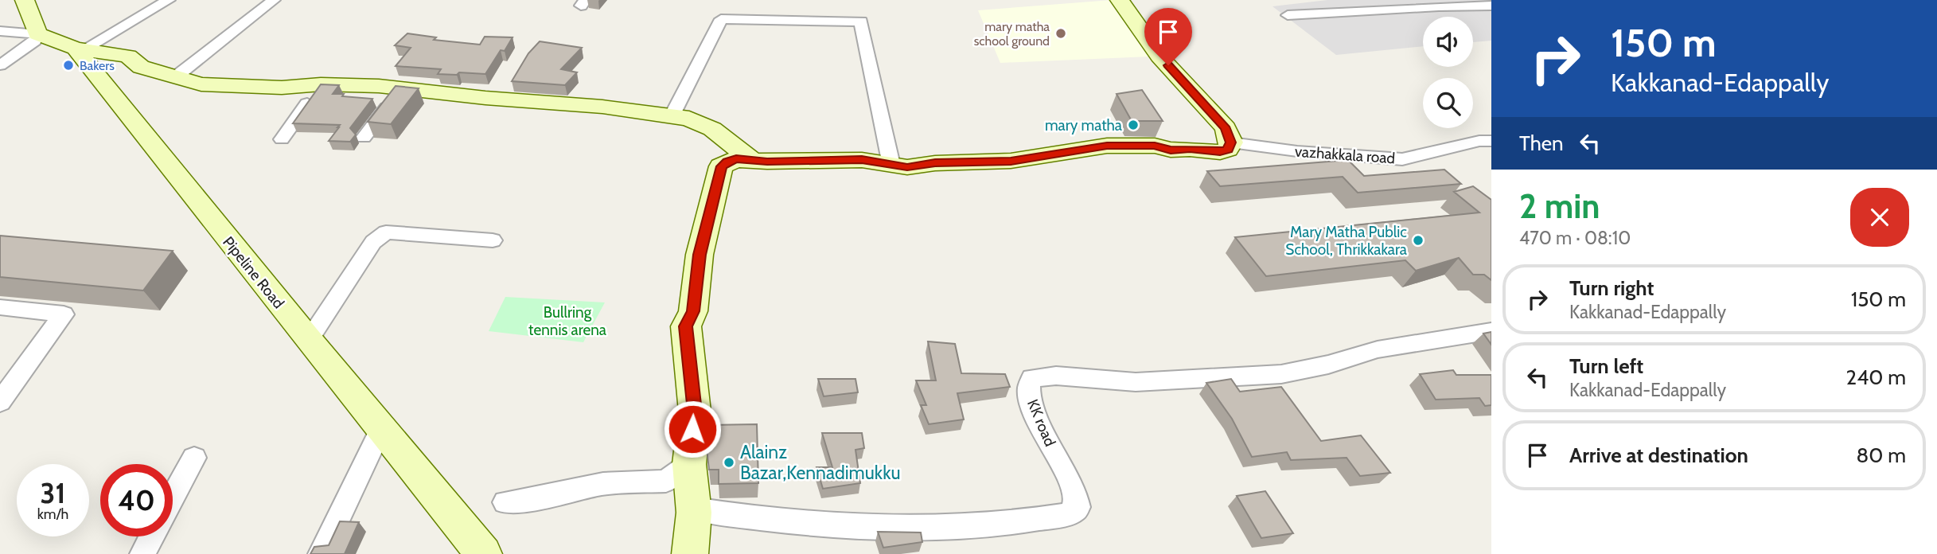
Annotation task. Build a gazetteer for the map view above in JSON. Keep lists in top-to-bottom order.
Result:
{
  "streets": {
    "street": ["vazhakkala road", "Pipeline Road", "KK road"]
  },
  "parks": ["Bullring tennis arena"],
  "places": [
    "mary matha school ground",
    "Bakers",
    "mary matha",
    "Mary Matha Public School, Thrikkakara",
    "Alainz Bazar,Kennadimukku"
  ],
  "page": {
    "turn": ["150 m", "Kakkanad-Edappally"],
    "then": "Then",
    "heading": ["2 min", "470 m · 08:10"],
    "list": [
      {
        "name": "Turn right",
        "note": "Kakkanad-Edappally",
        "value": "150 m"
      },
      {
        "name": "Turn left",
        "note": "Kakkanad-Edappally",
        "value": "240 m"
      },
      {
        "name": "Arrive at destination",
        "value": "80 m"
      }
    ],
    "speed": "31 km/h",
    "limit": "40"
  }
}
